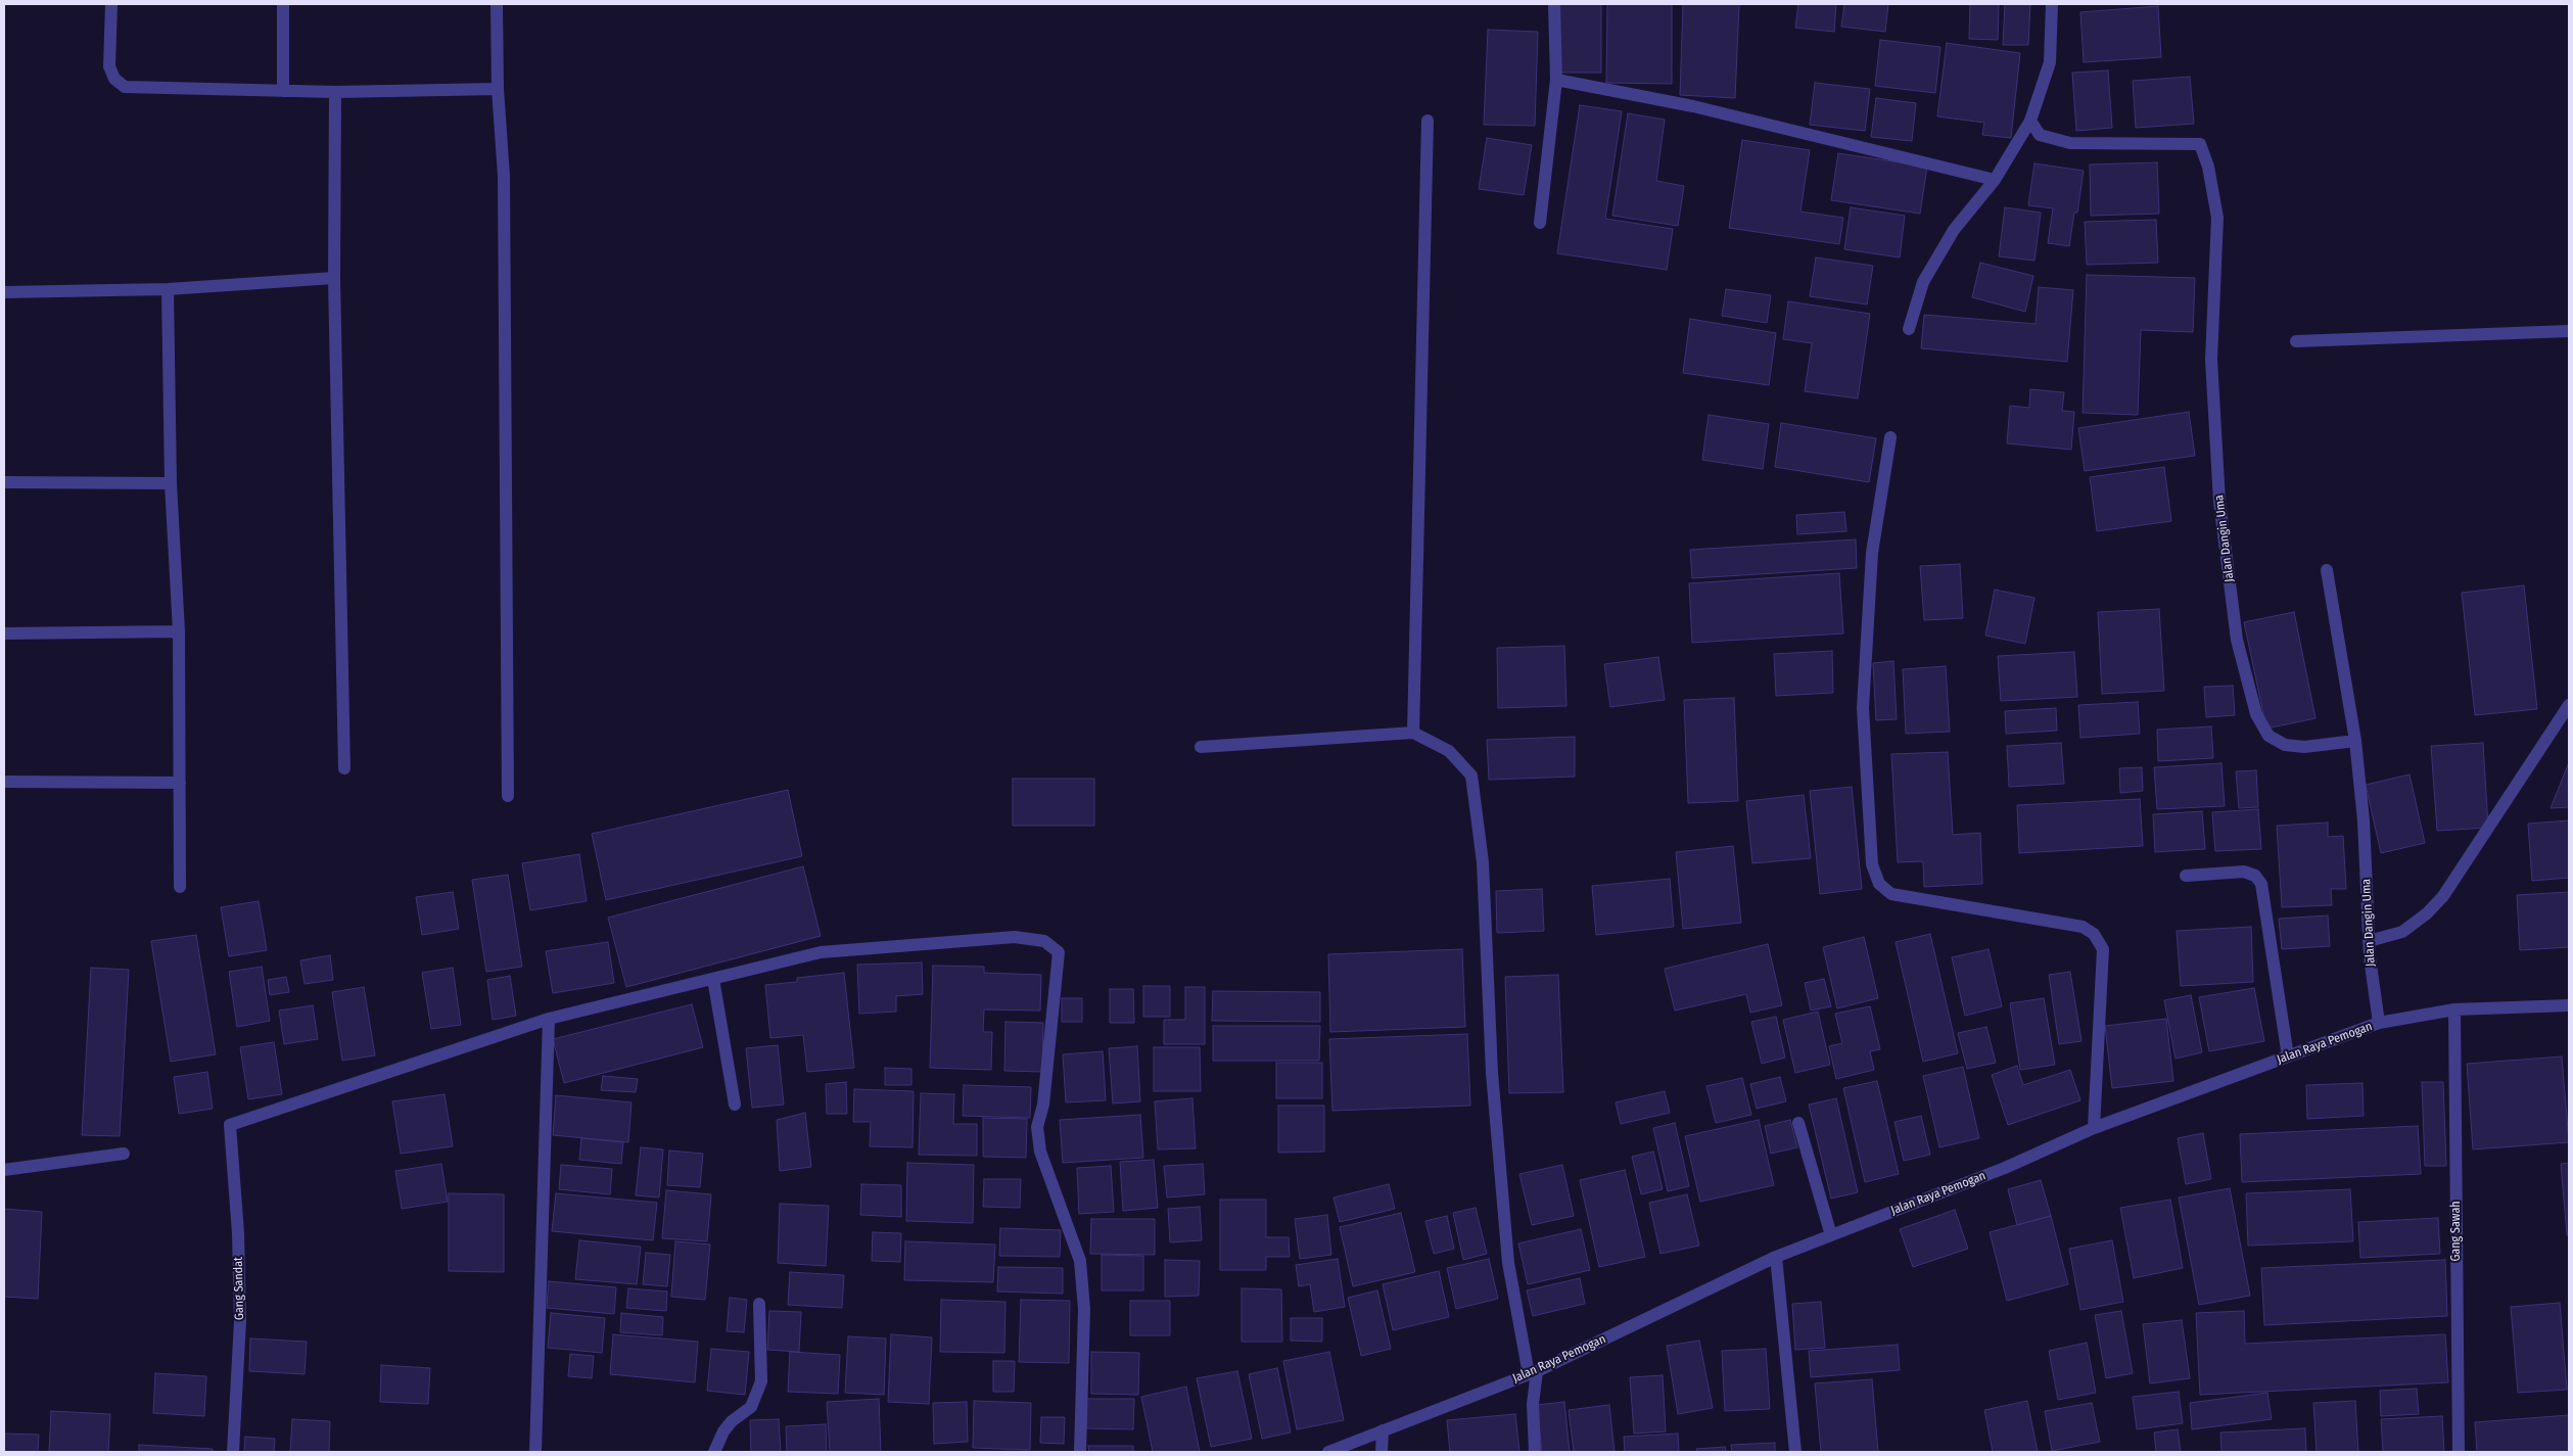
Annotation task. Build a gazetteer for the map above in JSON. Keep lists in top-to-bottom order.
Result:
{
  "streets": {
    "street": [
      "Jalan Dangin Uma",
      "Jalan Raya Pemogan",
      "Gang Sawah",
      "Gang Sandat"
    ]
  },
  "crossings": [
    ["Jalan Dangin Uma", "Jalan Raya Pemogan"],
    ["Jalan Raya Pemogan", "Gang Sawah"]
  ]
}
